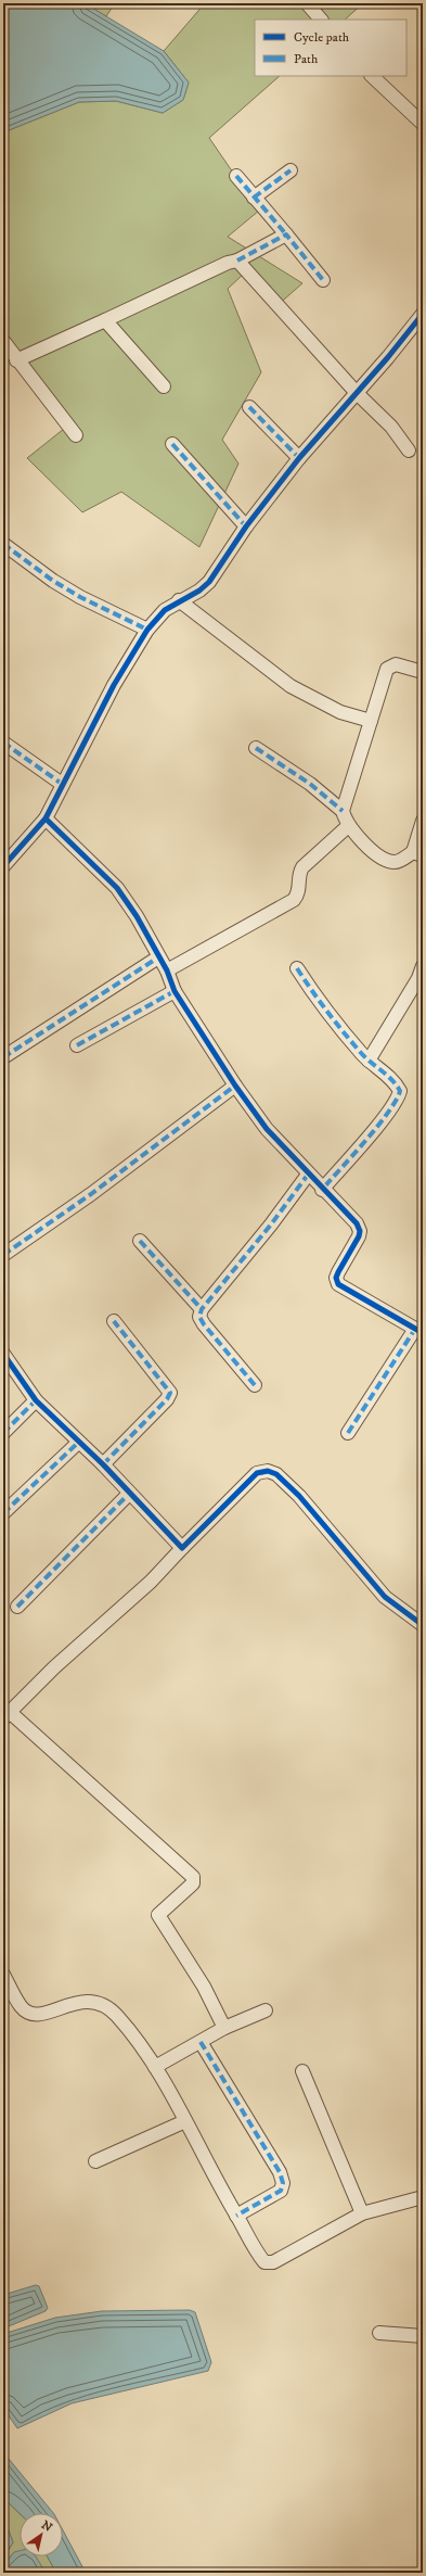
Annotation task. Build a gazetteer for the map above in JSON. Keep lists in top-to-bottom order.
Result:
{
  "legend": ["Cycle path", "Path"],
  "north": "top right"
}
